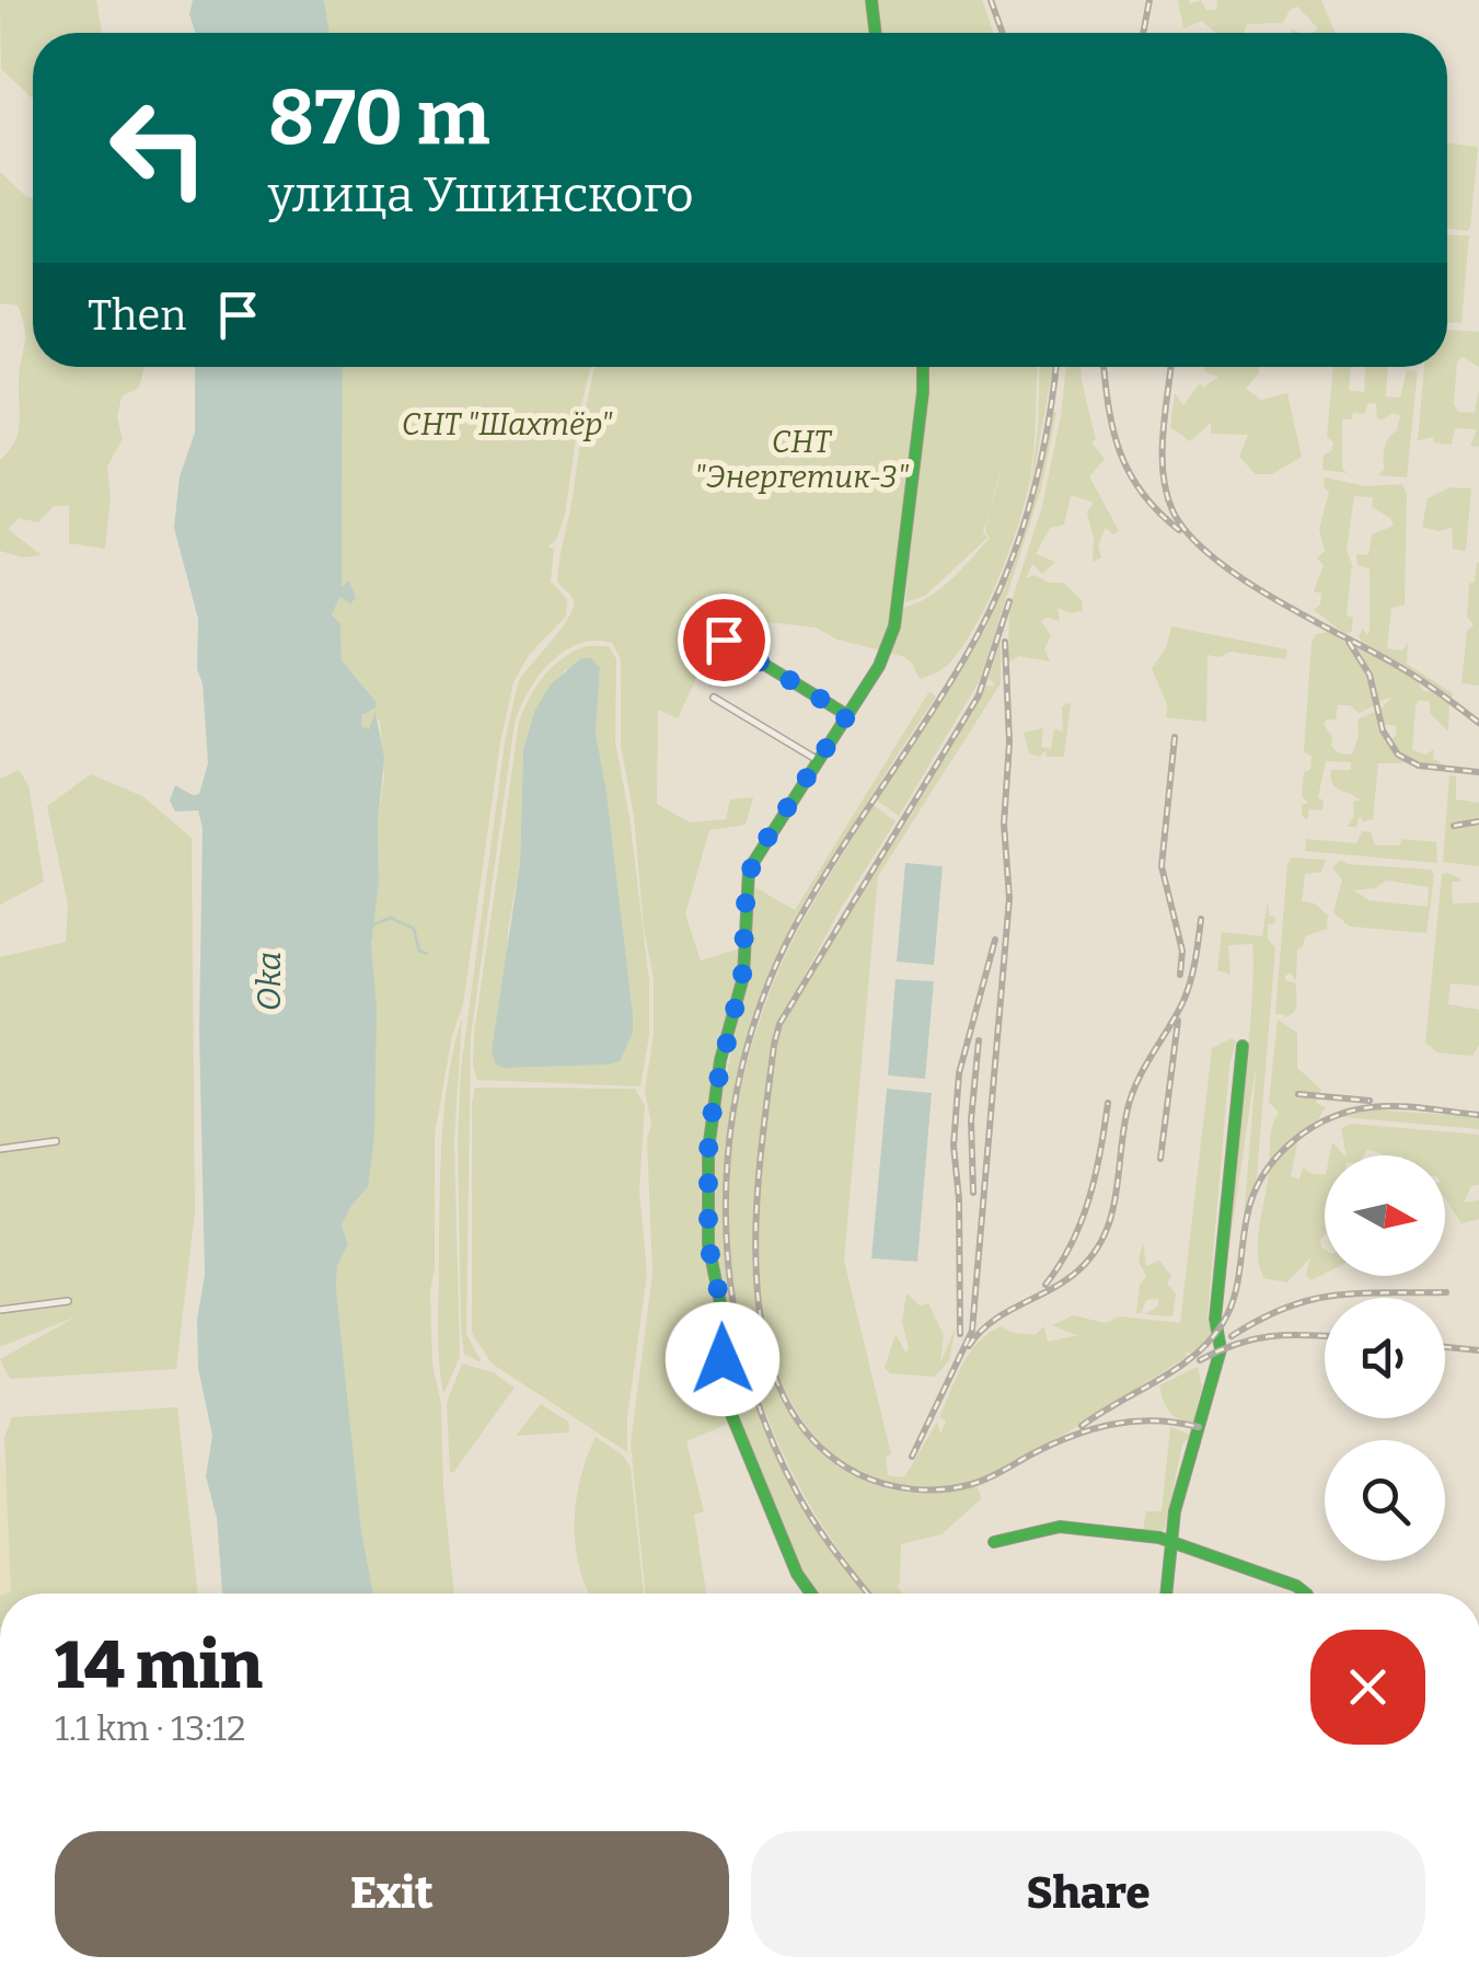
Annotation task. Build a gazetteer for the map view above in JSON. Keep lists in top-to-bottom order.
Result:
{
  "water": ["Oka"],
  "parks": ["СНТ \"Шахтёр\"", "СНТ \"Энергетик-3\""],
  "north": "right",
  "page": {
    "turn": ["870 m", "улица Ушинского"],
    "then": "Then",
    "heading": ["14 min", "1.1 km · 13:12"],
    "buttons": ["Exit", "Share"]
  }
}
